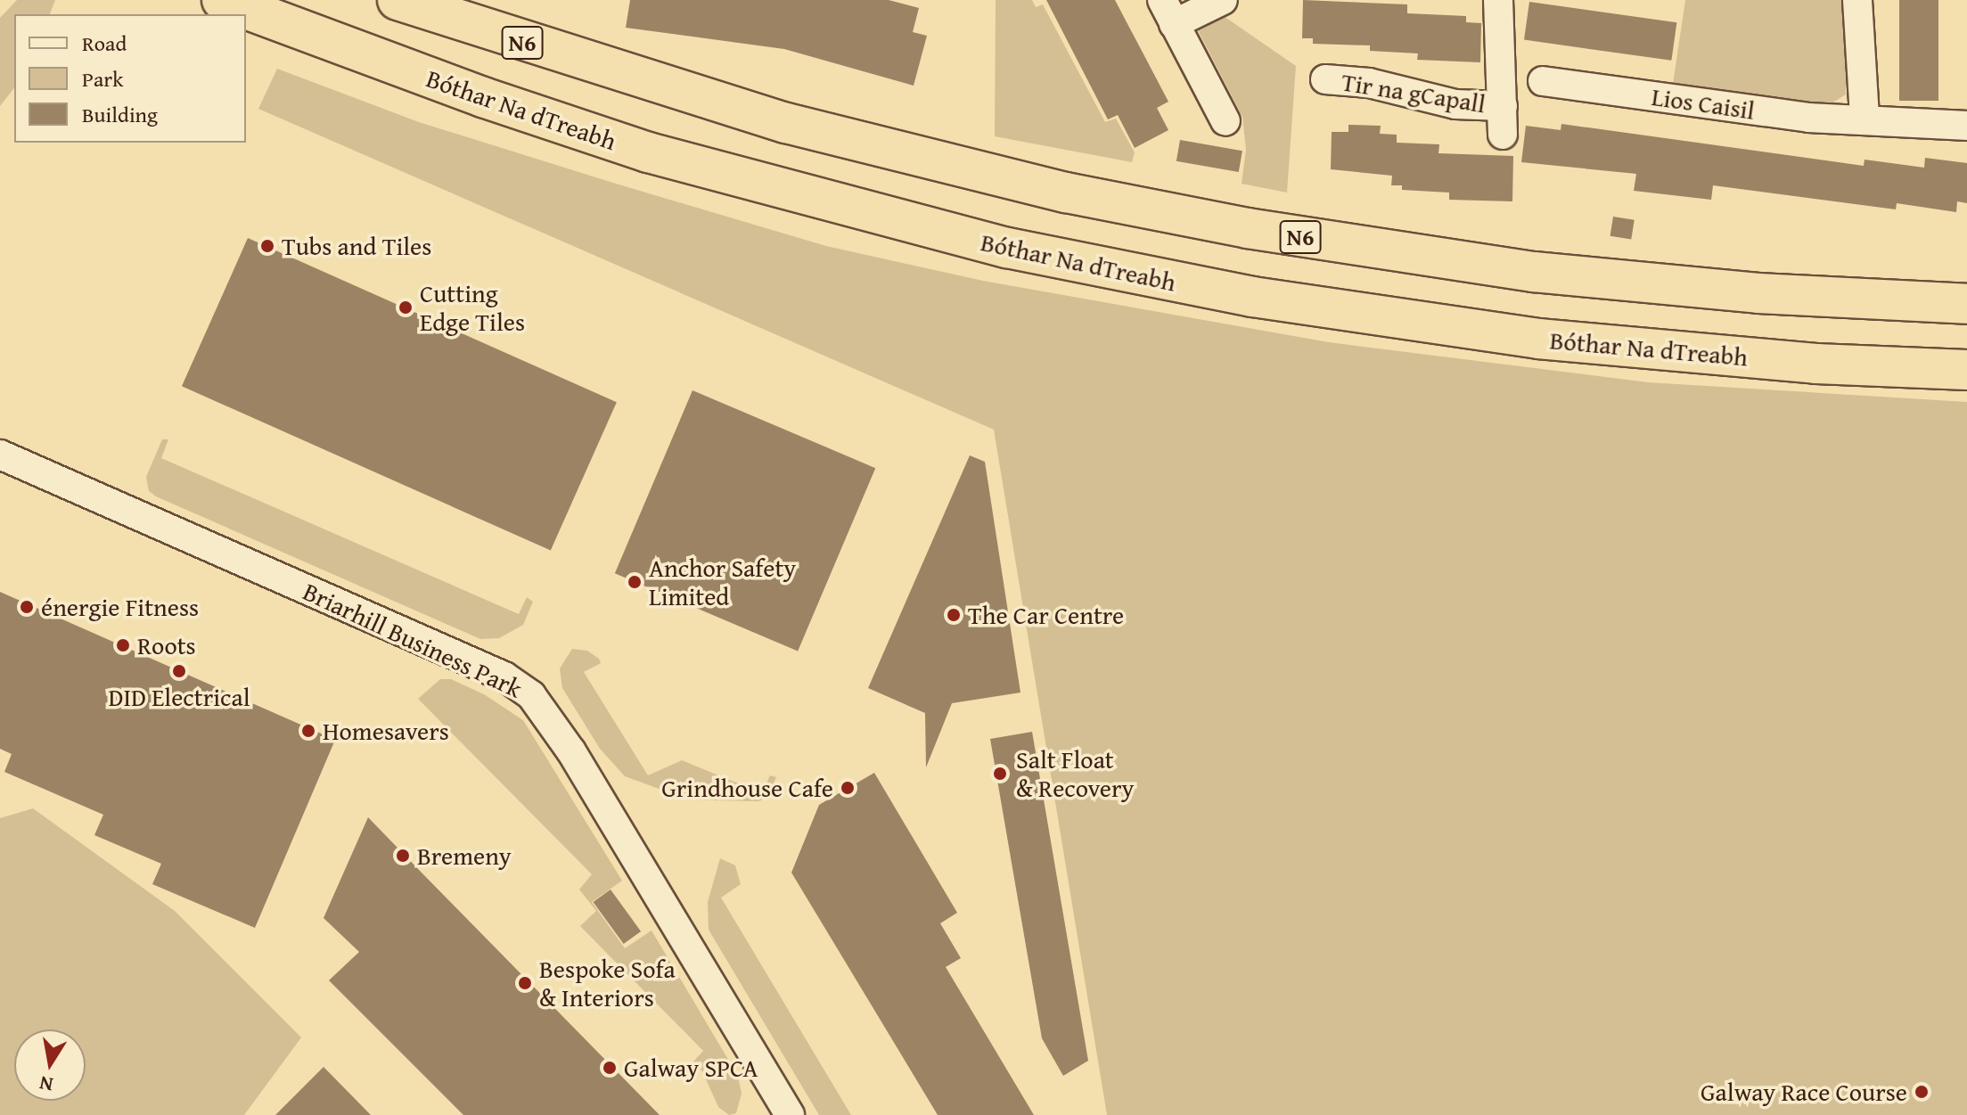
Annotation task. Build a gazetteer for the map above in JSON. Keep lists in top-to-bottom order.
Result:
{
  "streets": {
    "highway": ["N6", "Bóthar Na dTreabh"],
    "street": ["Tir na gCapall", "Lios Caisil", "Briarhill Business Park"]
  },
  "places": [
    "Tubs and Tiles",
    "Cutting Edge Tiles",
    "Anchor Safety Limited",
    "énergie Fitness",
    "The Car Centre",
    "Roots",
    "DID Electrical",
    "Homesavers",
    "Salt Float & Recovery",
    "Grindhouse Cafe",
    "Bremeny",
    "Bespoke Sofa & Interiors",
    "Galway SPCA",
    "Galway Race Course"
  ],
  "legend": ["Road", "Park", "Building"],
  "north": "bottom"
}
